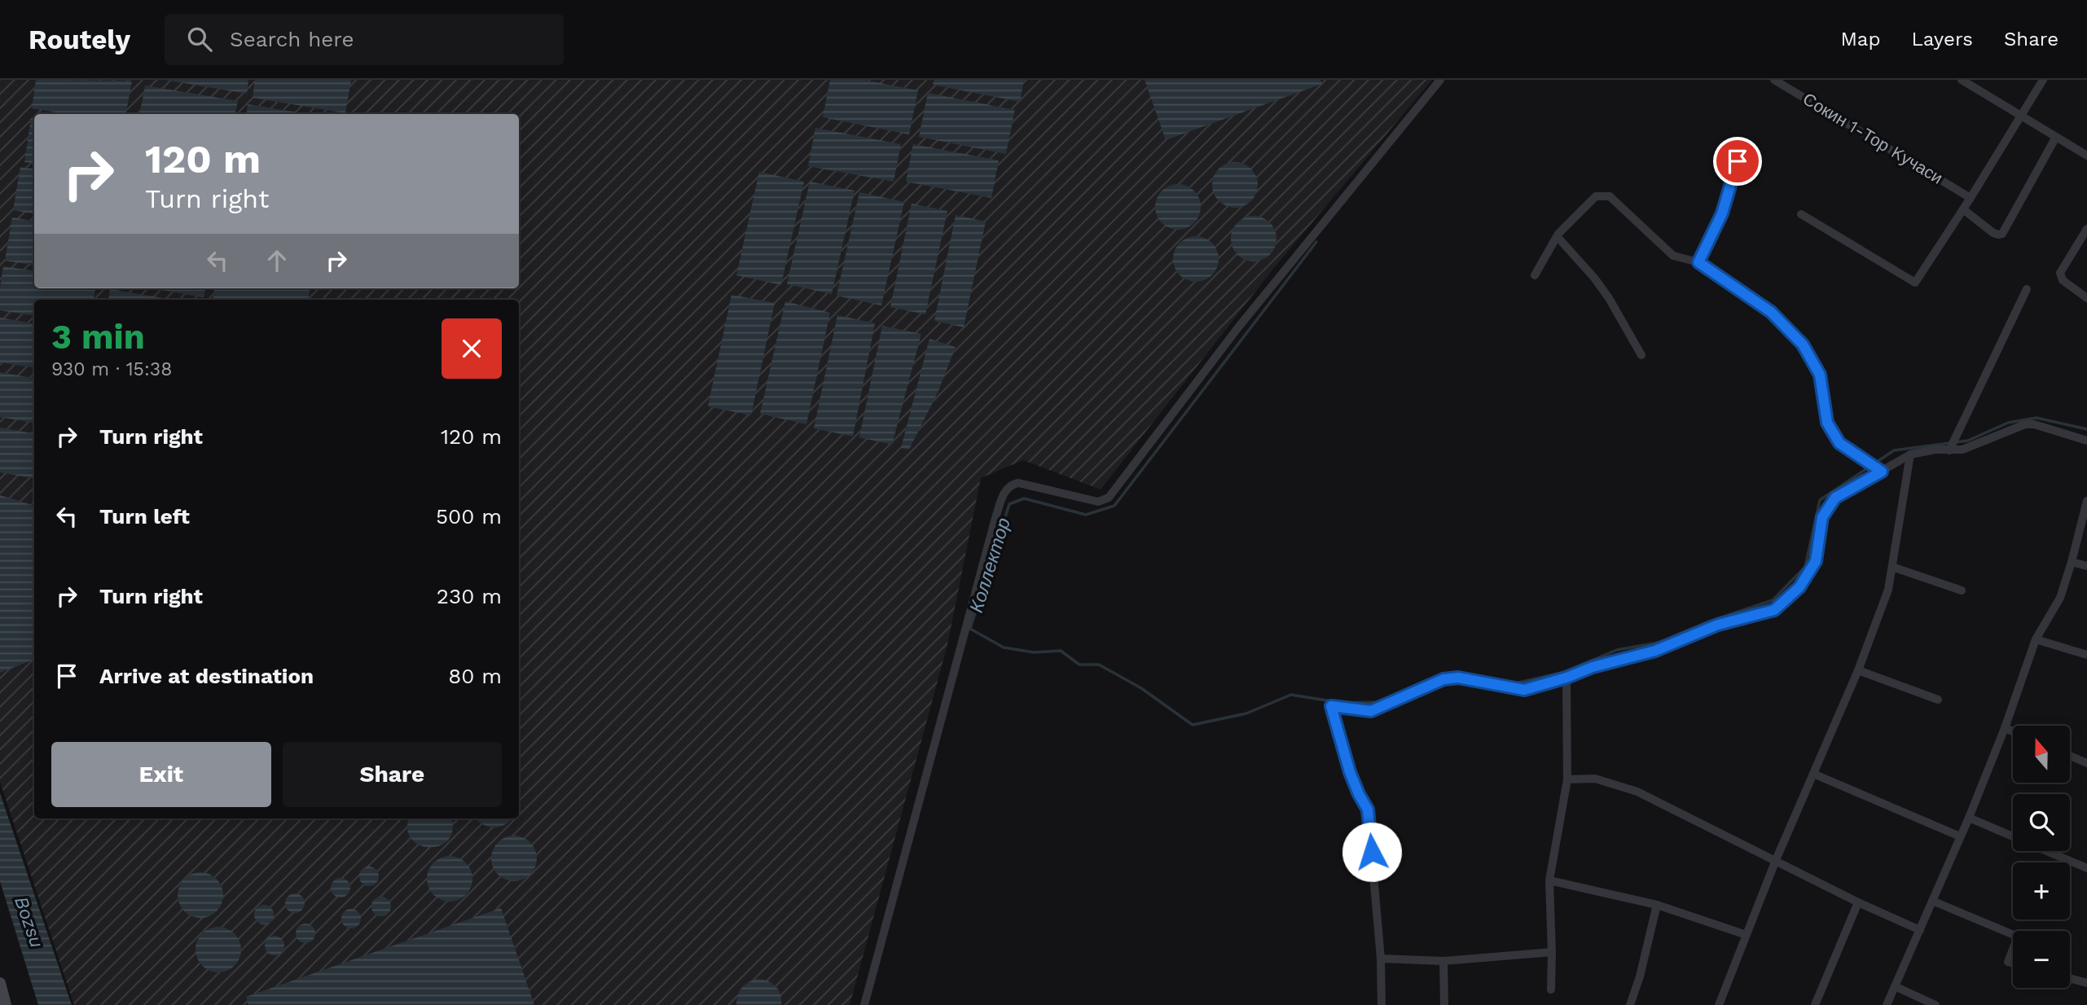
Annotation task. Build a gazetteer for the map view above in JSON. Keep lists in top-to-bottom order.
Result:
{
  "streets": {
    "street": ["Сокин 1-Тор Kучаси"]
  },
  "water": ["Коллектор", "Bozsu"],
  "north": "top",
  "page": {
    "header": "Routely",
    "search": "Search here",
    "nav": ["Map", "Layers", "Share"],
    "turn": ["120 m", "Turn right"],
    "heading": ["3 min", "930 m · 15:38"],
    "list": [
      {
        "name": "Turn right",
        "value": "120 m"
      },
      {
        "name": "Turn left",
        "value": "500 m"
      },
      {
        "name": "Turn right",
        "value": "230 m"
      },
      {
        "name": "Arrive at destination",
        "value": "80 m"
      }
    ],
    "map_buttons": ["+", "−"],
    "buttons": ["Exit", "Share"]
  }
}
